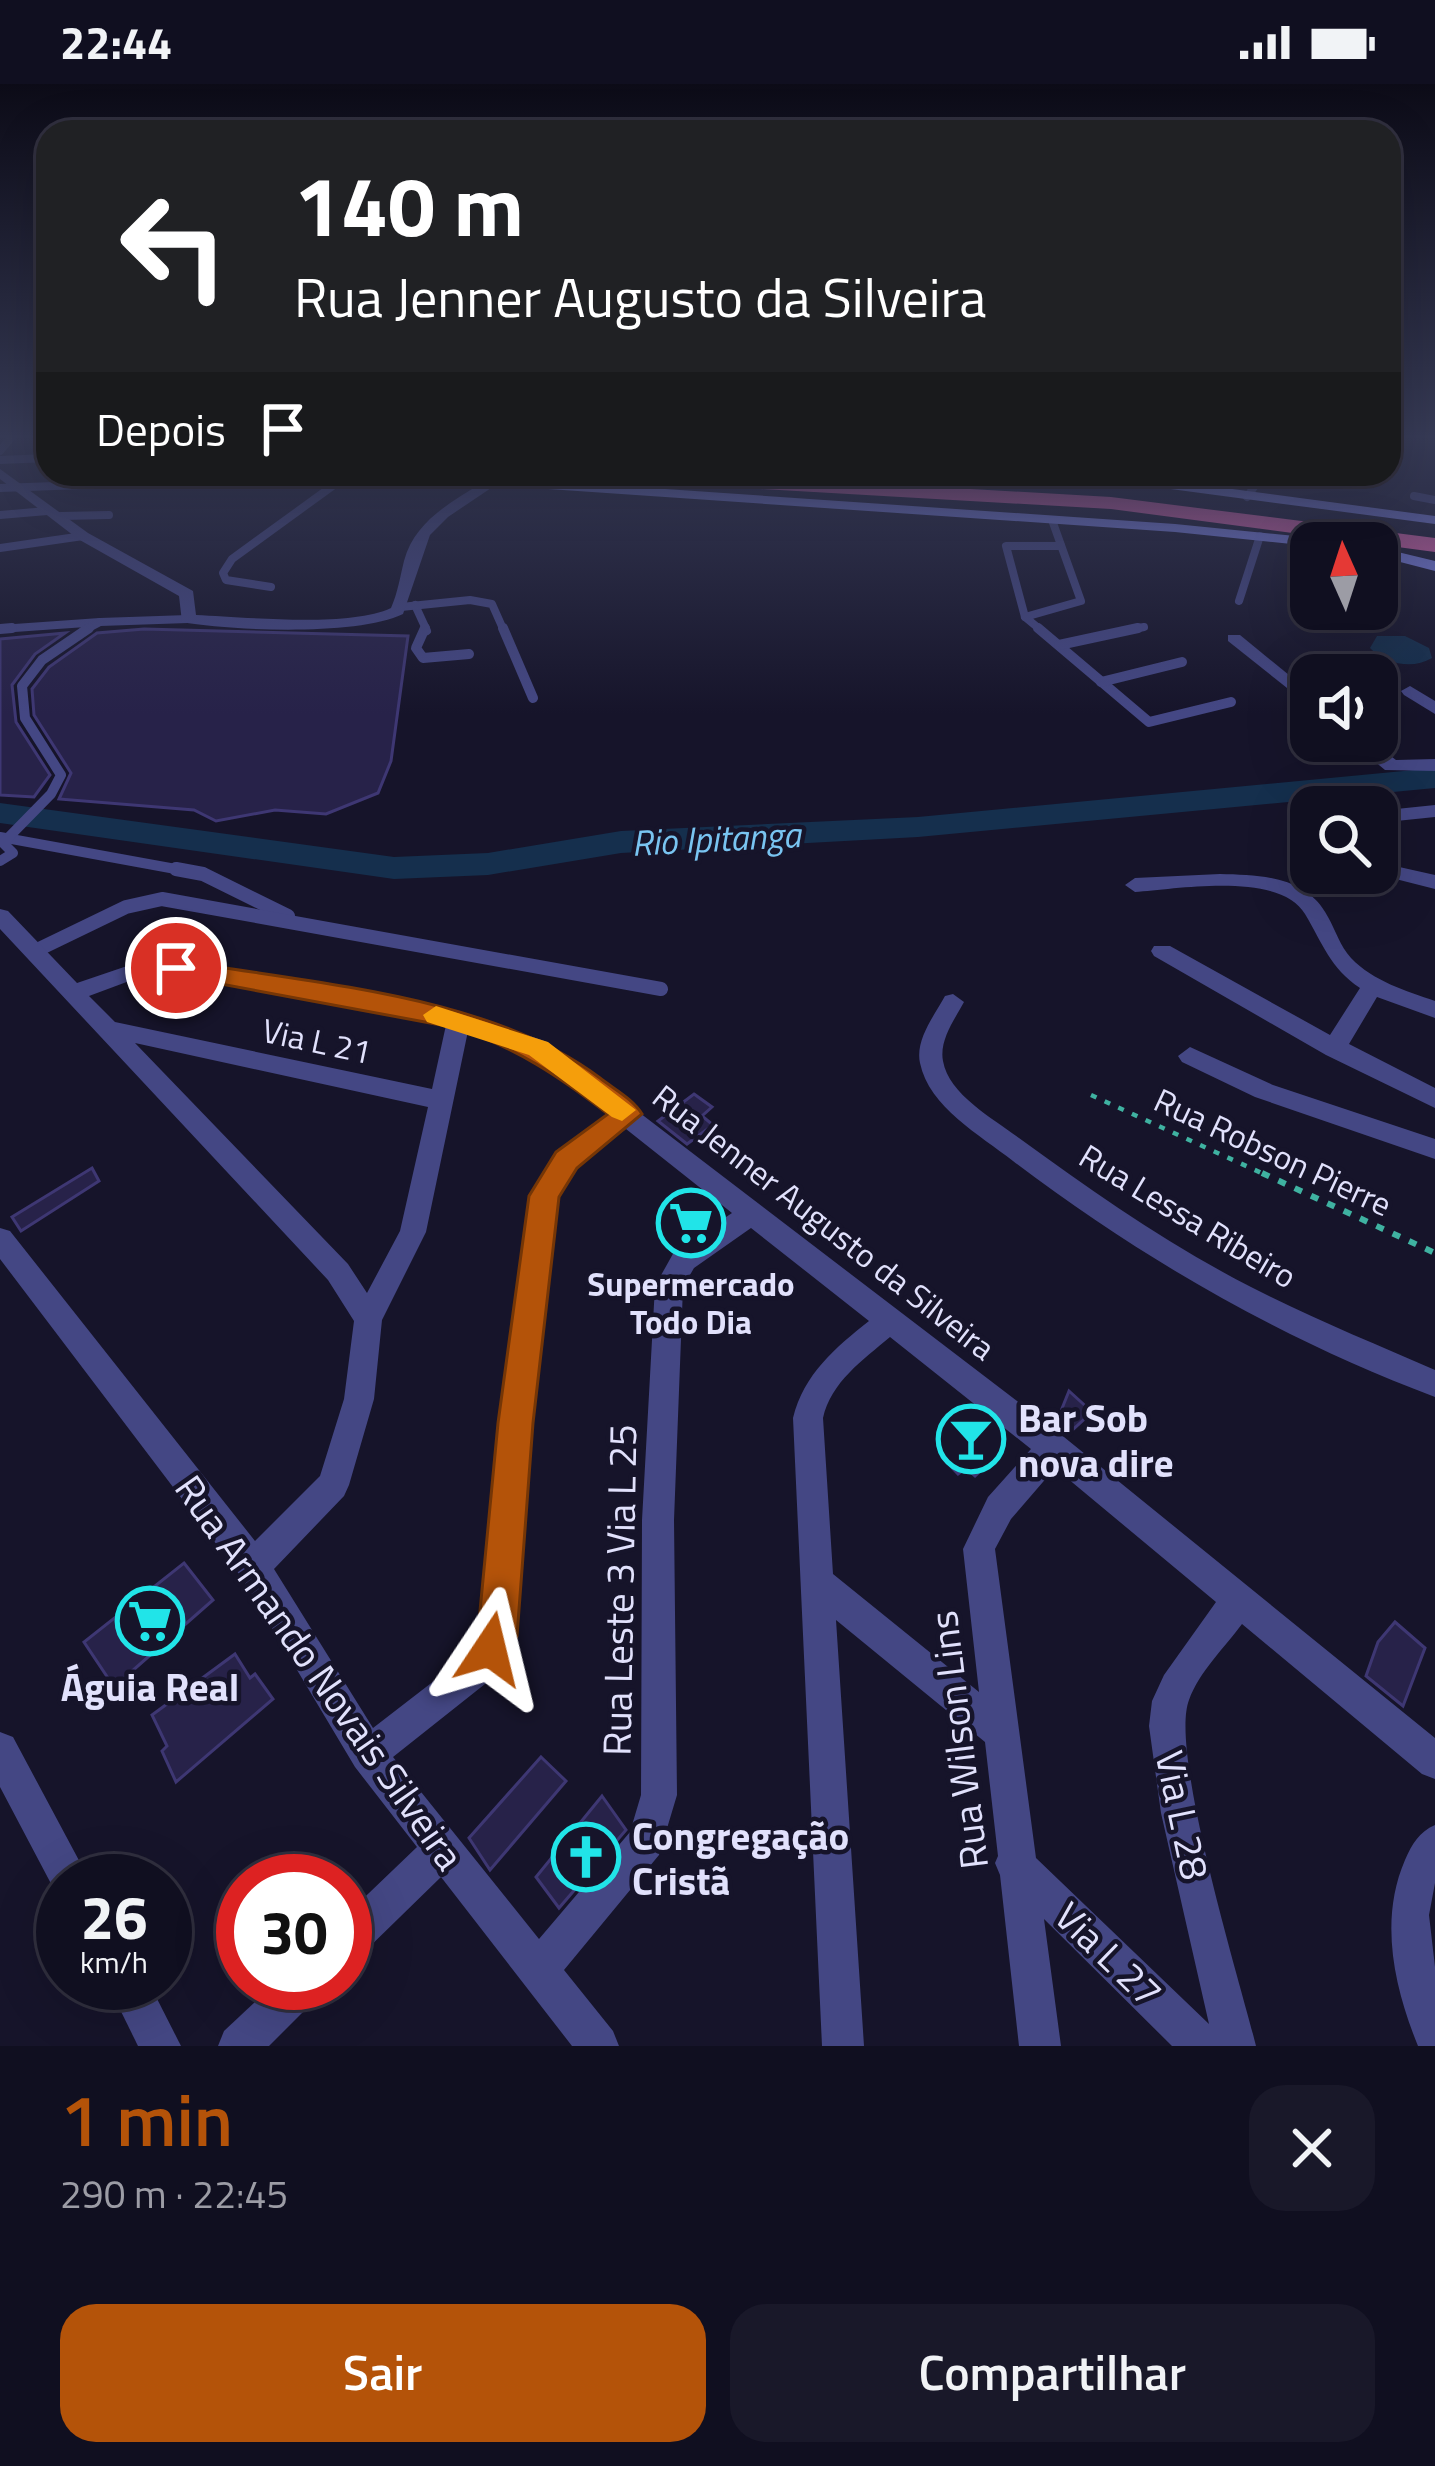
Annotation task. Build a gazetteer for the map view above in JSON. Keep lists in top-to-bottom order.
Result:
{
  "streets": {
    "street": [
      "Via L 21",
      "Rua Lessa Ribeiro",
      "Rua Jenner Augusto da Silveira",
      "Rua Leste 3 Via L 25",
      "Rua Armando Novais Silveira",
      "Rua Wilson Lins",
      "Via L 28",
      "Via L 27"
    ],
    "path": ["Rua Robson Pierre"]
  },
  "crossings": [
    ["Rua Jenner Augusto da Silveira", "Rua Leste 3 Via L 25"],
    ["Rua Jenner Augusto da Silveira", "Rua Wilson Lins"],
    ["Rua Jenner Augusto da Silveira", "Via L 28"],
    ["Rua Leste 3 Via L 25", "Rua Armando Novais Silveira"],
    ["Rua Wilson Lins", "Via L 27"]
  ],
  "water": ["Rio Ipitanga"],
  "places": {
    "supermarket": ["Supermercado Todo Dia", "Águia Real"],
    "bar": ["Bar Sob nova dire"],
    "church": ["Congregação Cristã"]
  },
  "north": "top",
  "page": {
    "status": "22:44",
    "turn": ["140 m", "Rua Jenner Augusto da Silveira"],
    "then": "Depois",
    "speed": "26 km/h",
    "limit": "30",
    "heading": ["1 min", "290 m · 22:45"],
    "buttons": ["Sair", "Compartilhar"]
  }
}
